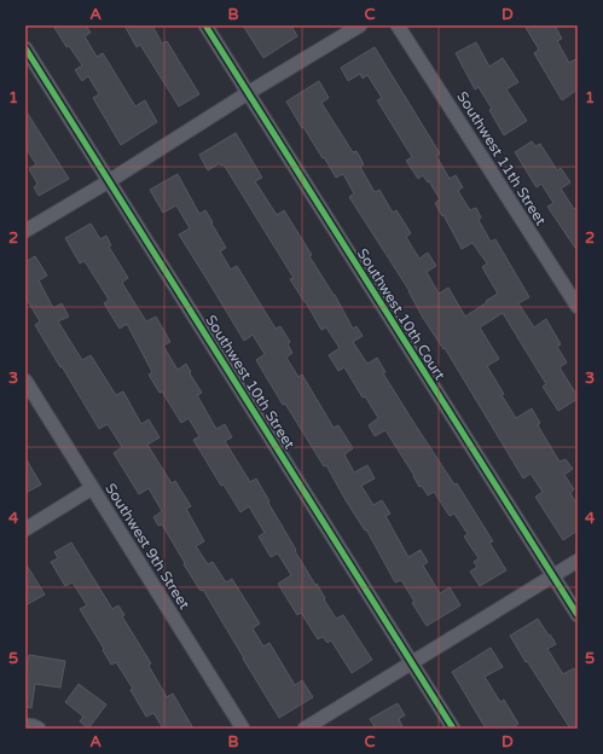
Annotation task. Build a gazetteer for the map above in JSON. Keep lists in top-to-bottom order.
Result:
{
  "streets": {
    "street": [
      "Southwest 11th Street",
      "Southwest 10th Court",
      "Southwest 10th Street",
      "Southwest 9th Street"
    ]
  },
  "grid": {
    "columns": [
      "A",
      "B",
      "C",
      "D"
    ],
    "rows": [
      "1",
      "2",
      "3",
      "4",
      "5"
    ]
  }
}
